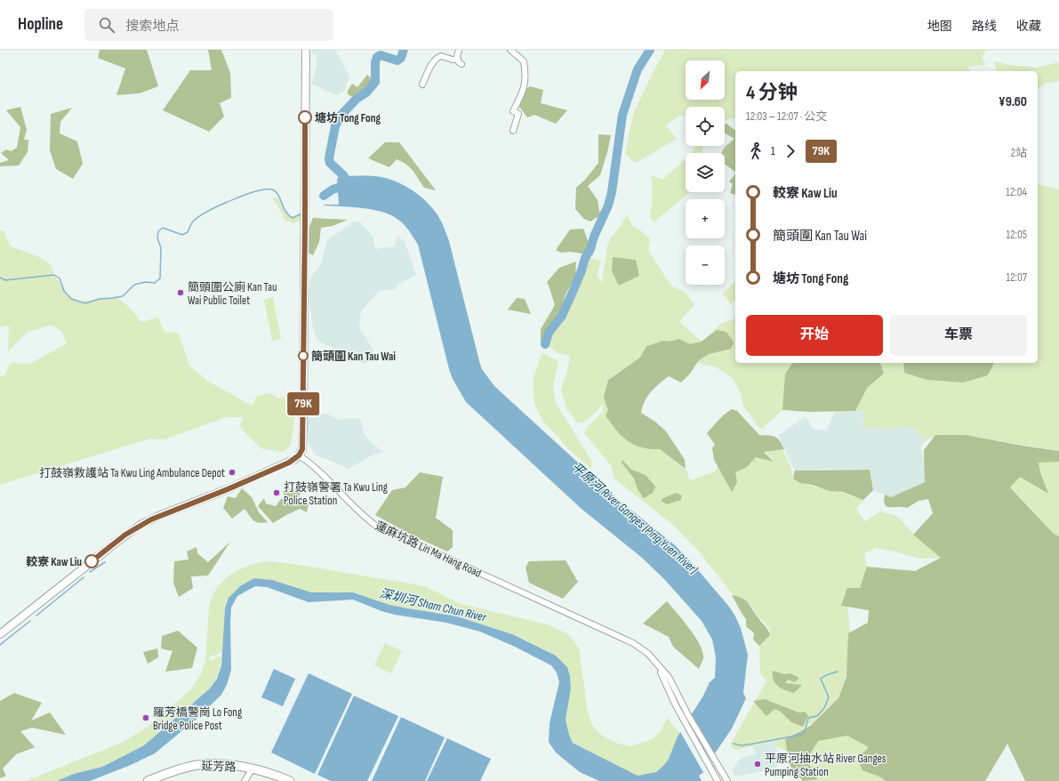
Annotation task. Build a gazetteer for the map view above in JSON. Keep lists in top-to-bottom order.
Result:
{
  "streets": {
    "main road": ["延芳路"],
    "street": ["蓮麻坑路 Lin Ma Hang Road"]
  },
  "water": ["平原河 River Ganges (Ping Yuen River)", "深圳河 Sham Chun River"],
  "places": [
    "塘坊 Tong Fong",
    "簡頭圍公廁 Kan Tau Wai Public Toilet",
    "簡頭圍 Kan Tau Wai",
    "打鼓嶺救護站 Ta Kwu Ling Ambulance Depot",
    "打鼓嶺警署 Ta Kwu Ling Police Station",
    "較寮 Kaw Liu",
    "羅芳橋警崗 Lo Fong Bridge Police Post",
    "平原河抽水站 River Ganges Pumping Station"
  ],
  "lines": ["bus line 79K"],
  "north": "bottom left",
  "page": {
    "header": "Hopline",
    "search": "搜索地点",
    "nav": ["地图", "路线", "收藏"],
    "on_map": "79K",
    "map_buttons": ["+", "−"],
    "heading": ["4 分钟", "12:03 – 12:07 · 公交", "¥9.60"],
    "legs": ["1", "79K", "2站"],
    "list": [
      {
        "name": "較寮 Kaw Liu",
        "value": "12:04"
      },
      {
        "name": "簡頭圍 Kan Tau Wai",
        "value": "12:05"
      },
      {
        "name": "塘坊 Tong Fong",
        "value": "12:07"
      }
    ],
    "buttons": ["开始", "车票"]
  }
}
